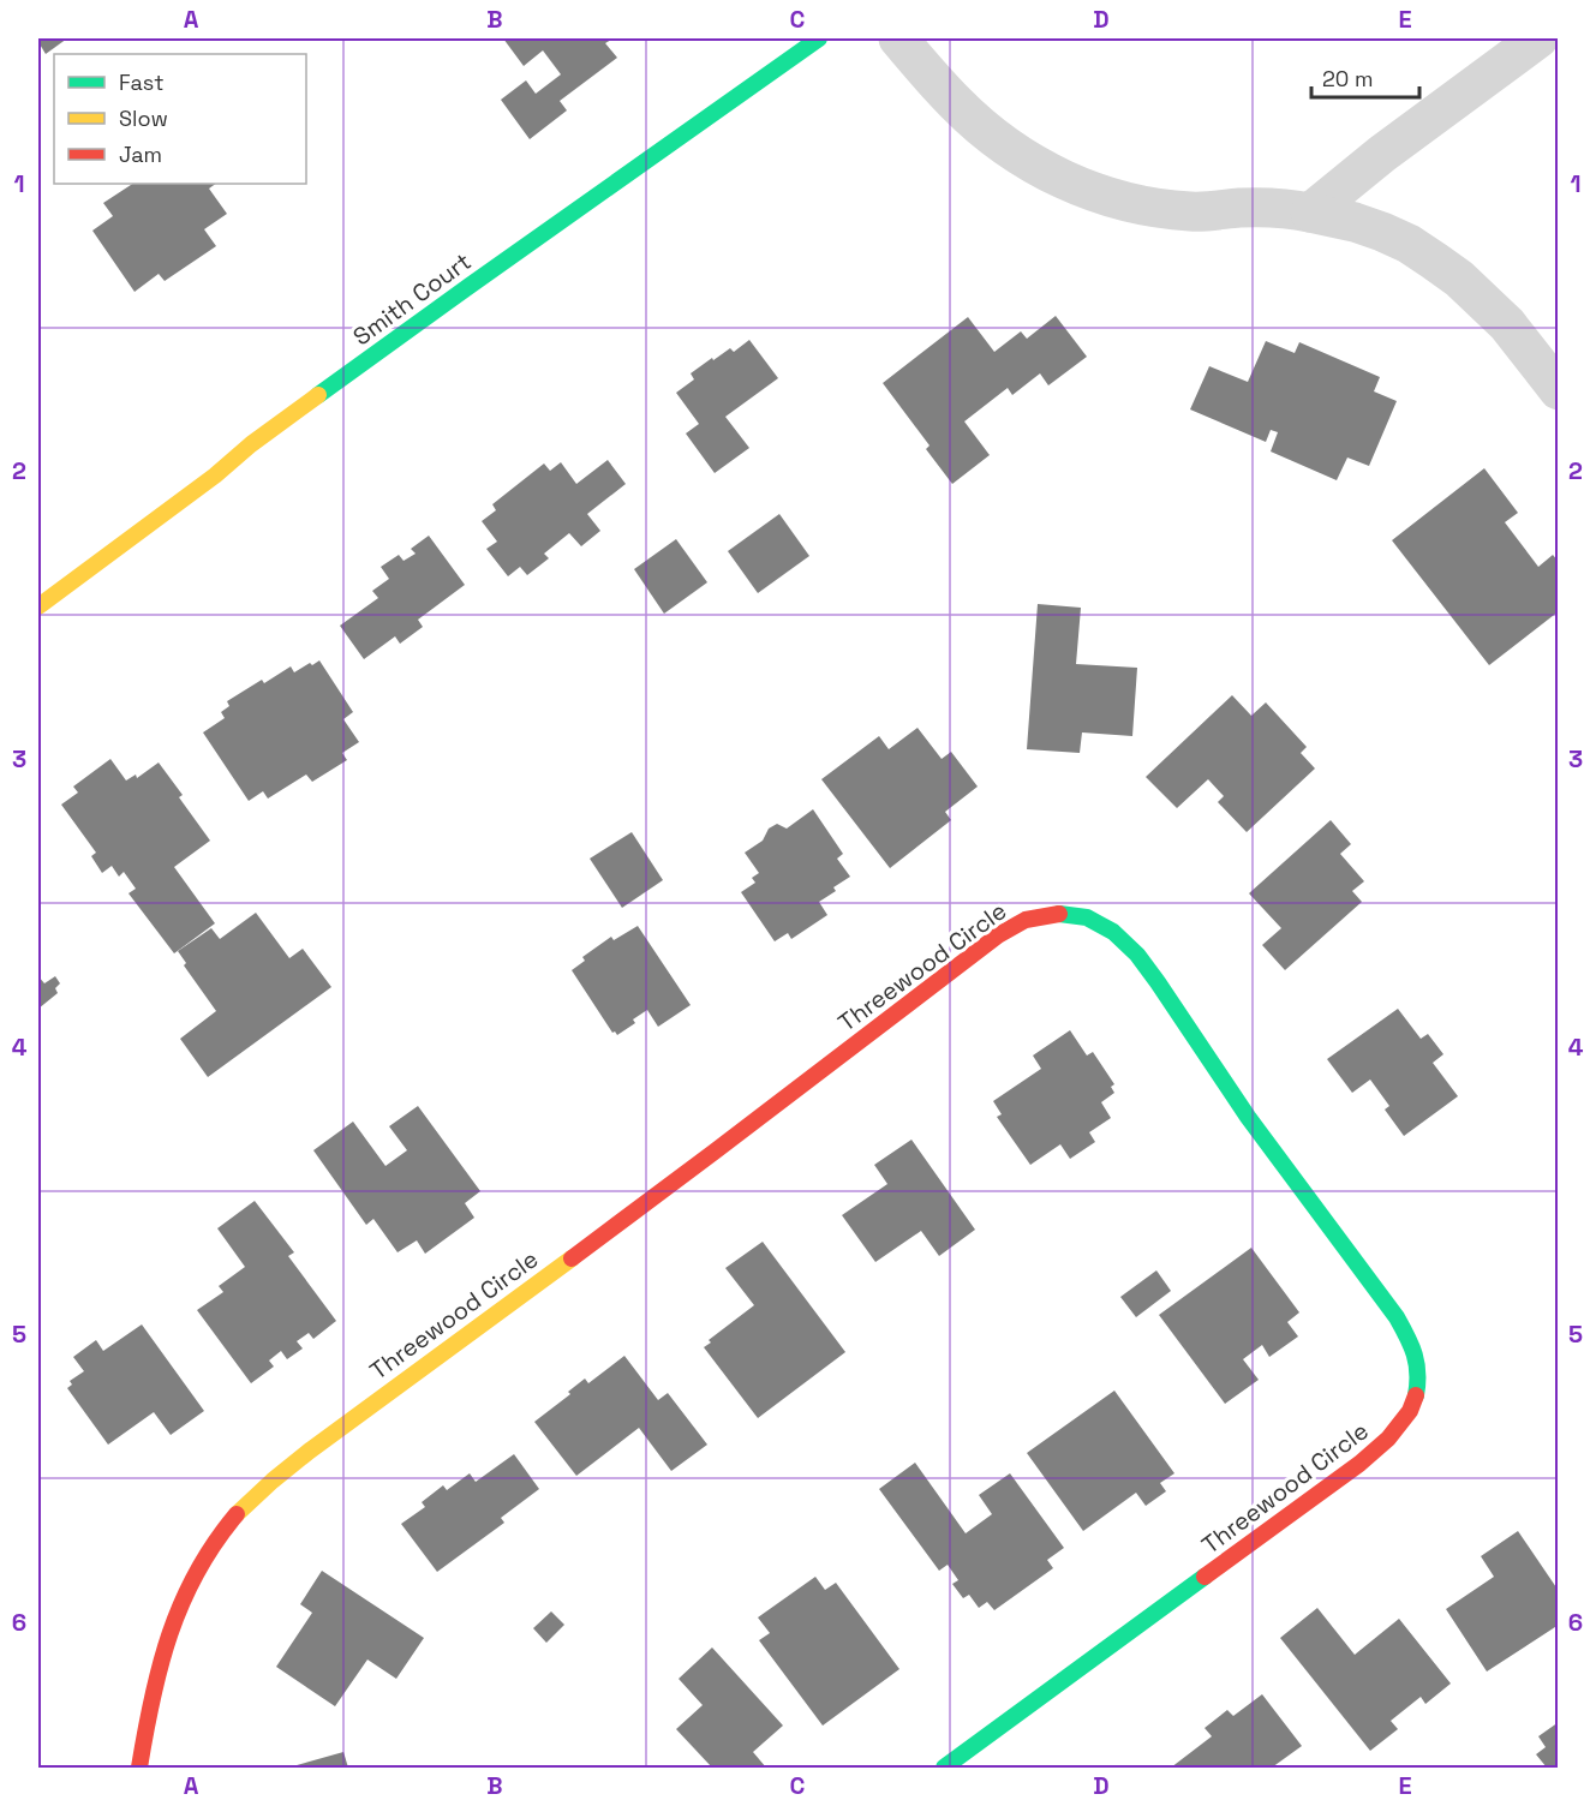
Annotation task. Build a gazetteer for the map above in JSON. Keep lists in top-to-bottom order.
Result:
{
  "streets": {
    "street": ["Smith Court", "Threewood Circle"]
  },
  "legend": ["Fast", "Slow", "Jam"],
  "scale_bar": "20 m",
  "grid": {
    "columns": [
      "A",
      "B",
      "C",
      "D",
      "E"
    ],
    "rows": [
      "1",
      "2",
      "3",
      "4",
      "5",
      "6"
    ]
  }
}
